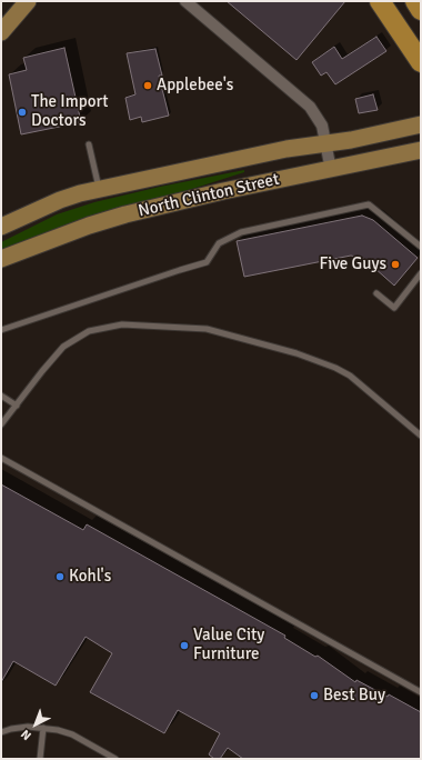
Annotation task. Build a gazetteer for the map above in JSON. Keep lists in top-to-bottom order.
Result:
{
  "streets": {
    "main road": ["North Clinton Street"]
  },
  "places": [
    "Applebee's",
    "The Import Doctors",
    "Five Guys",
    "Kohl's",
    "Value City Furniture",
    "Best Buy"
  ],
  "north": "bottom left"
}
